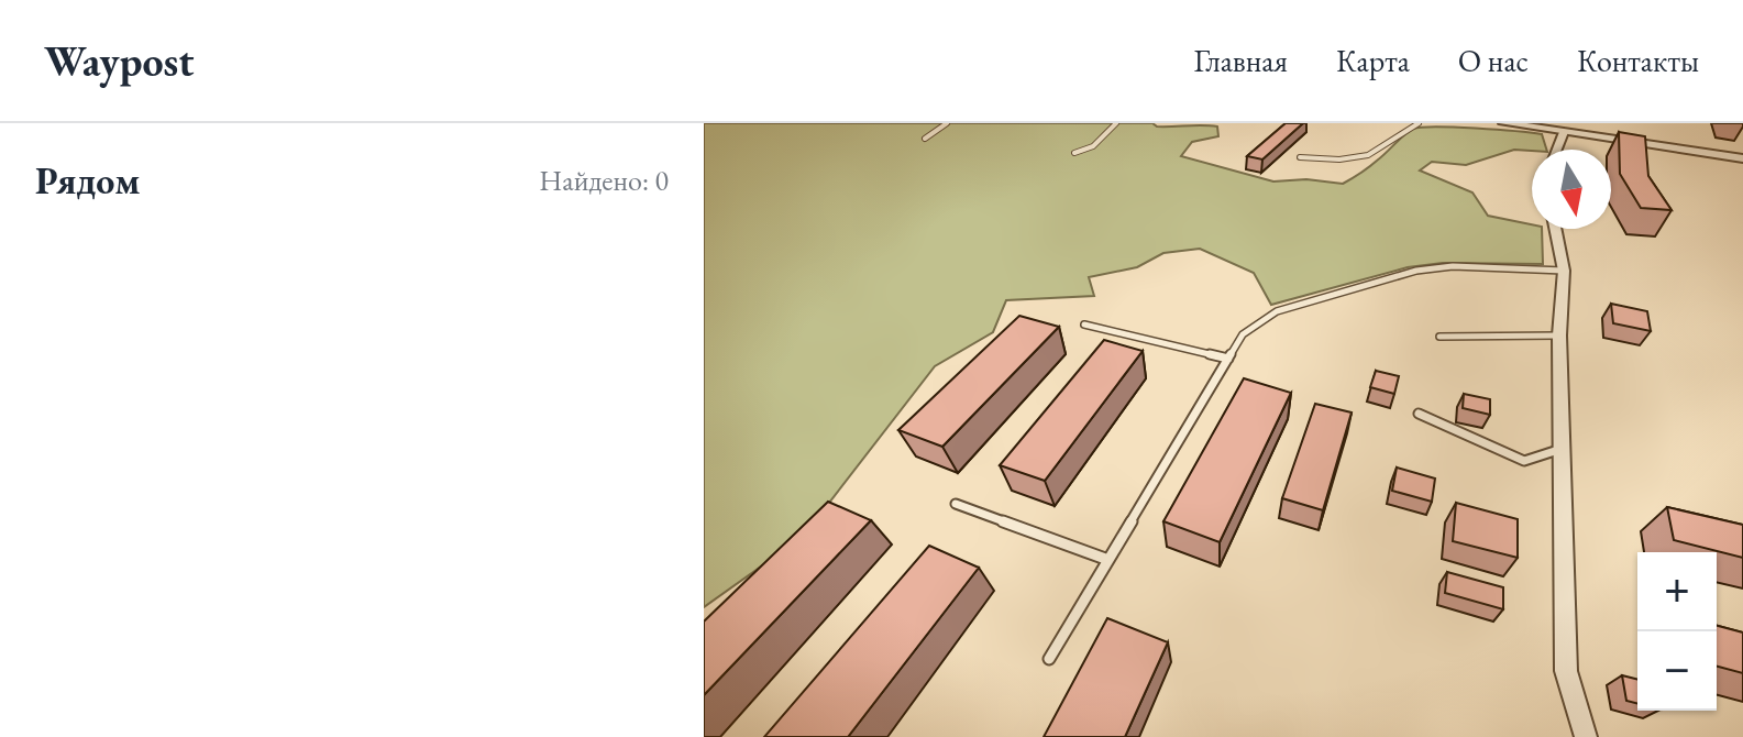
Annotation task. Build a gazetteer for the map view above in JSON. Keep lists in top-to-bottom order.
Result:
{
  "north": "bottom",
  "page": {
    "header": "Waypost",
    "nav": [
      "Главная",
      "Карта",
      "О нас",
      "Контакты"
    ],
    "heading": ["Рядом", "Найдено: 0"],
    "map_buttons": ["+", "−"]
  }
}
